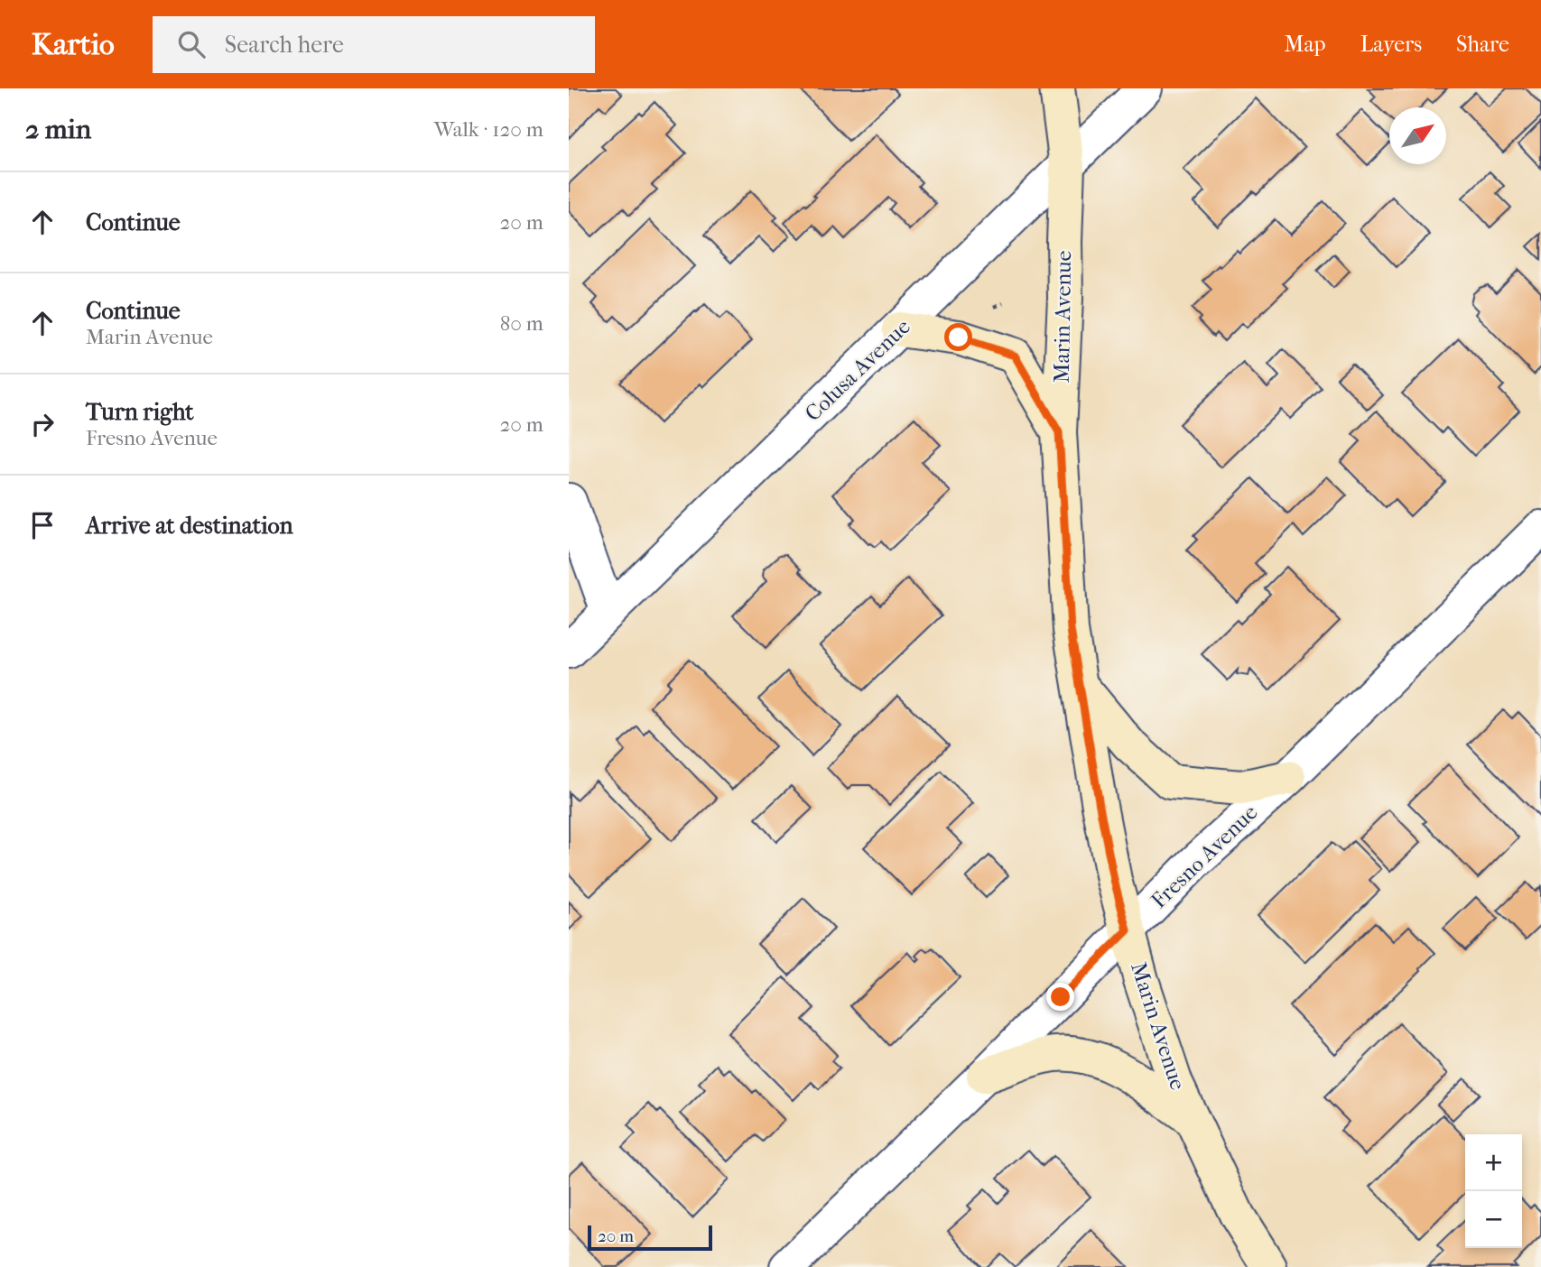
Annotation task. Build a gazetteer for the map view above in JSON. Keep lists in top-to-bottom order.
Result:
{
  "streets": {
    "main road": ["Marin Avenue"],
    "street": ["Colusa Avenue", "Fresno Avenue"]
  },
  "crossings": [
    ["Marin Avenue", "Colusa Avenue"],
    ["Marin Avenue", "Fresno Avenue"]
  ],
  "scale_bar": "20 m",
  "north": "top right",
  "page": {
    "header": "Kartio",
    "search": "Search here",
    "nav": ["Map", "Layers", "Share"],
    "heading": ["2 min", "Walk · 120 m"],
    "list": [
      ["Continue", "20 m"],
      ["Continue", "Marin Avenue", "80 m"],
      ["Turn right", "Fresno Avenue", "20 m"],
      "Arrive at destination"
    ],
    "map_buttons": ["+", "−"],
    "scale": "20 m"
  }
}
